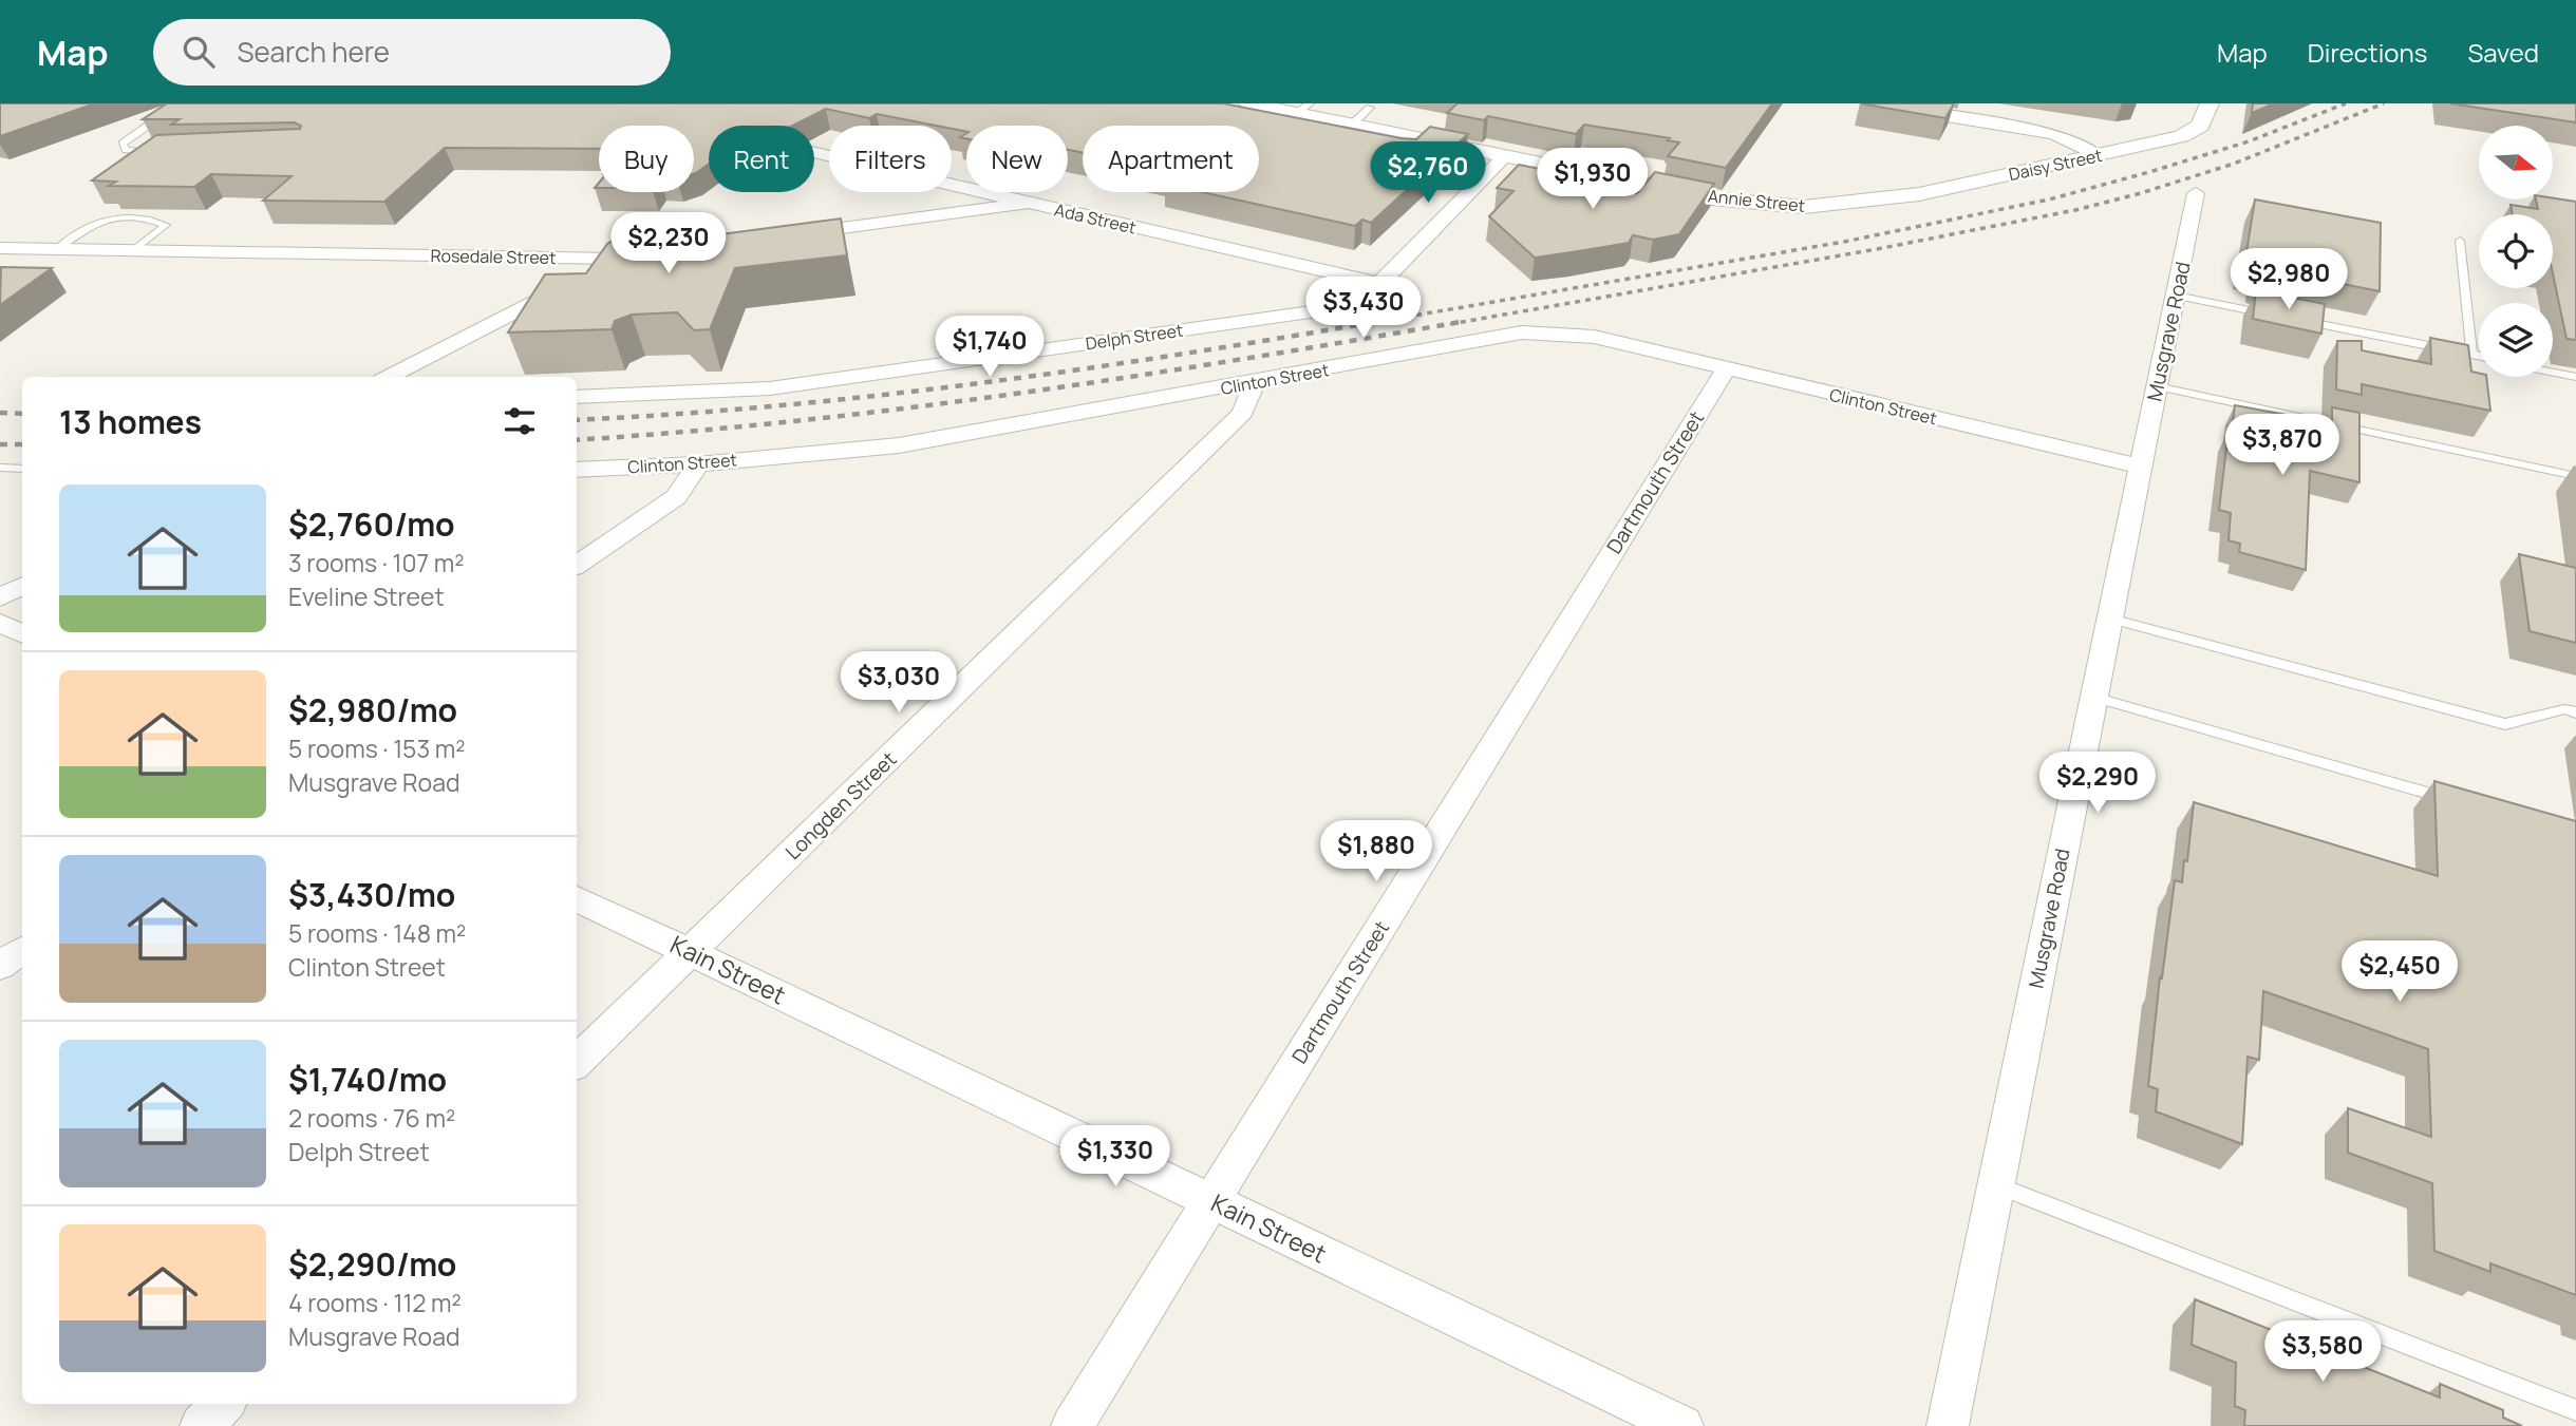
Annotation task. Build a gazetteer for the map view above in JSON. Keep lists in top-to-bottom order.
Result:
{
  "streets": {
    "street": [
      "Daisy Street",
      "Annie Street",
      "Ada Street",
      "Rosedale Street",
      "Musgrave Road",
      "Delph Street",
      "Clinton Street",
      "Dartmouth Street",
      "Longden Street",
      "Kain Street"
    ]
  },
  "crossings": [
    ["Daisy Street", "Annie Street"],
    ["Annie Street", "Delph Street"],
    ["Ada Street", "Delph Street"],
    ["Musgrave Road", "Clinton Street"],
    ["Clinton Street", "Dartmouth Street"],
    ["Clinton Street", "Longden Street"],
    ["Dartmouth Street", "Kain Street"],
    ["Longden Street", "Kain Street"]
  ],
  "north": "right",
  "page": {
    "header": "Map",
    "search": "Search here",
    "nav": ["Map", "Directions", "Saved"],
    "chip": [
      "Buy",
      "Rent",
      "Filters",
      "New",
      "Apartment"
    ],
    "price": [
      "$2,760",
      "$1,930",
      "$2,230",
      "$2,980",
      "$3,430",
      "$1,740",
      "$3,870",
      "$3,030",
      "$2,290",
      "$1,880",
      "$2,450",
      "$1,330",
      "$3,580"
    ],
    "heading": "13 homes",
    "list": [
      {
        "name": "$2,760/mo",
        "note": "3 rooms · 107 m² · Eveline Street"
      },
      {
        "name": "$2,980/mo",
        "note": "5 rooms · 153 m² · Musgrave Road"
      },
      {
        "name": "$3,430/mo",
        "note": "5 rooms · 148 m² · Clinton Street"
      },
      {
        "name": "$1,740/mo",
        "note": "2 rooms · 76 m² · Delph Street"
      },
      {
        "name": "$2,290/mo",
        "note": "4 rooms · 112 m² · Musgrave Road"
      }
    ]
  }
}
